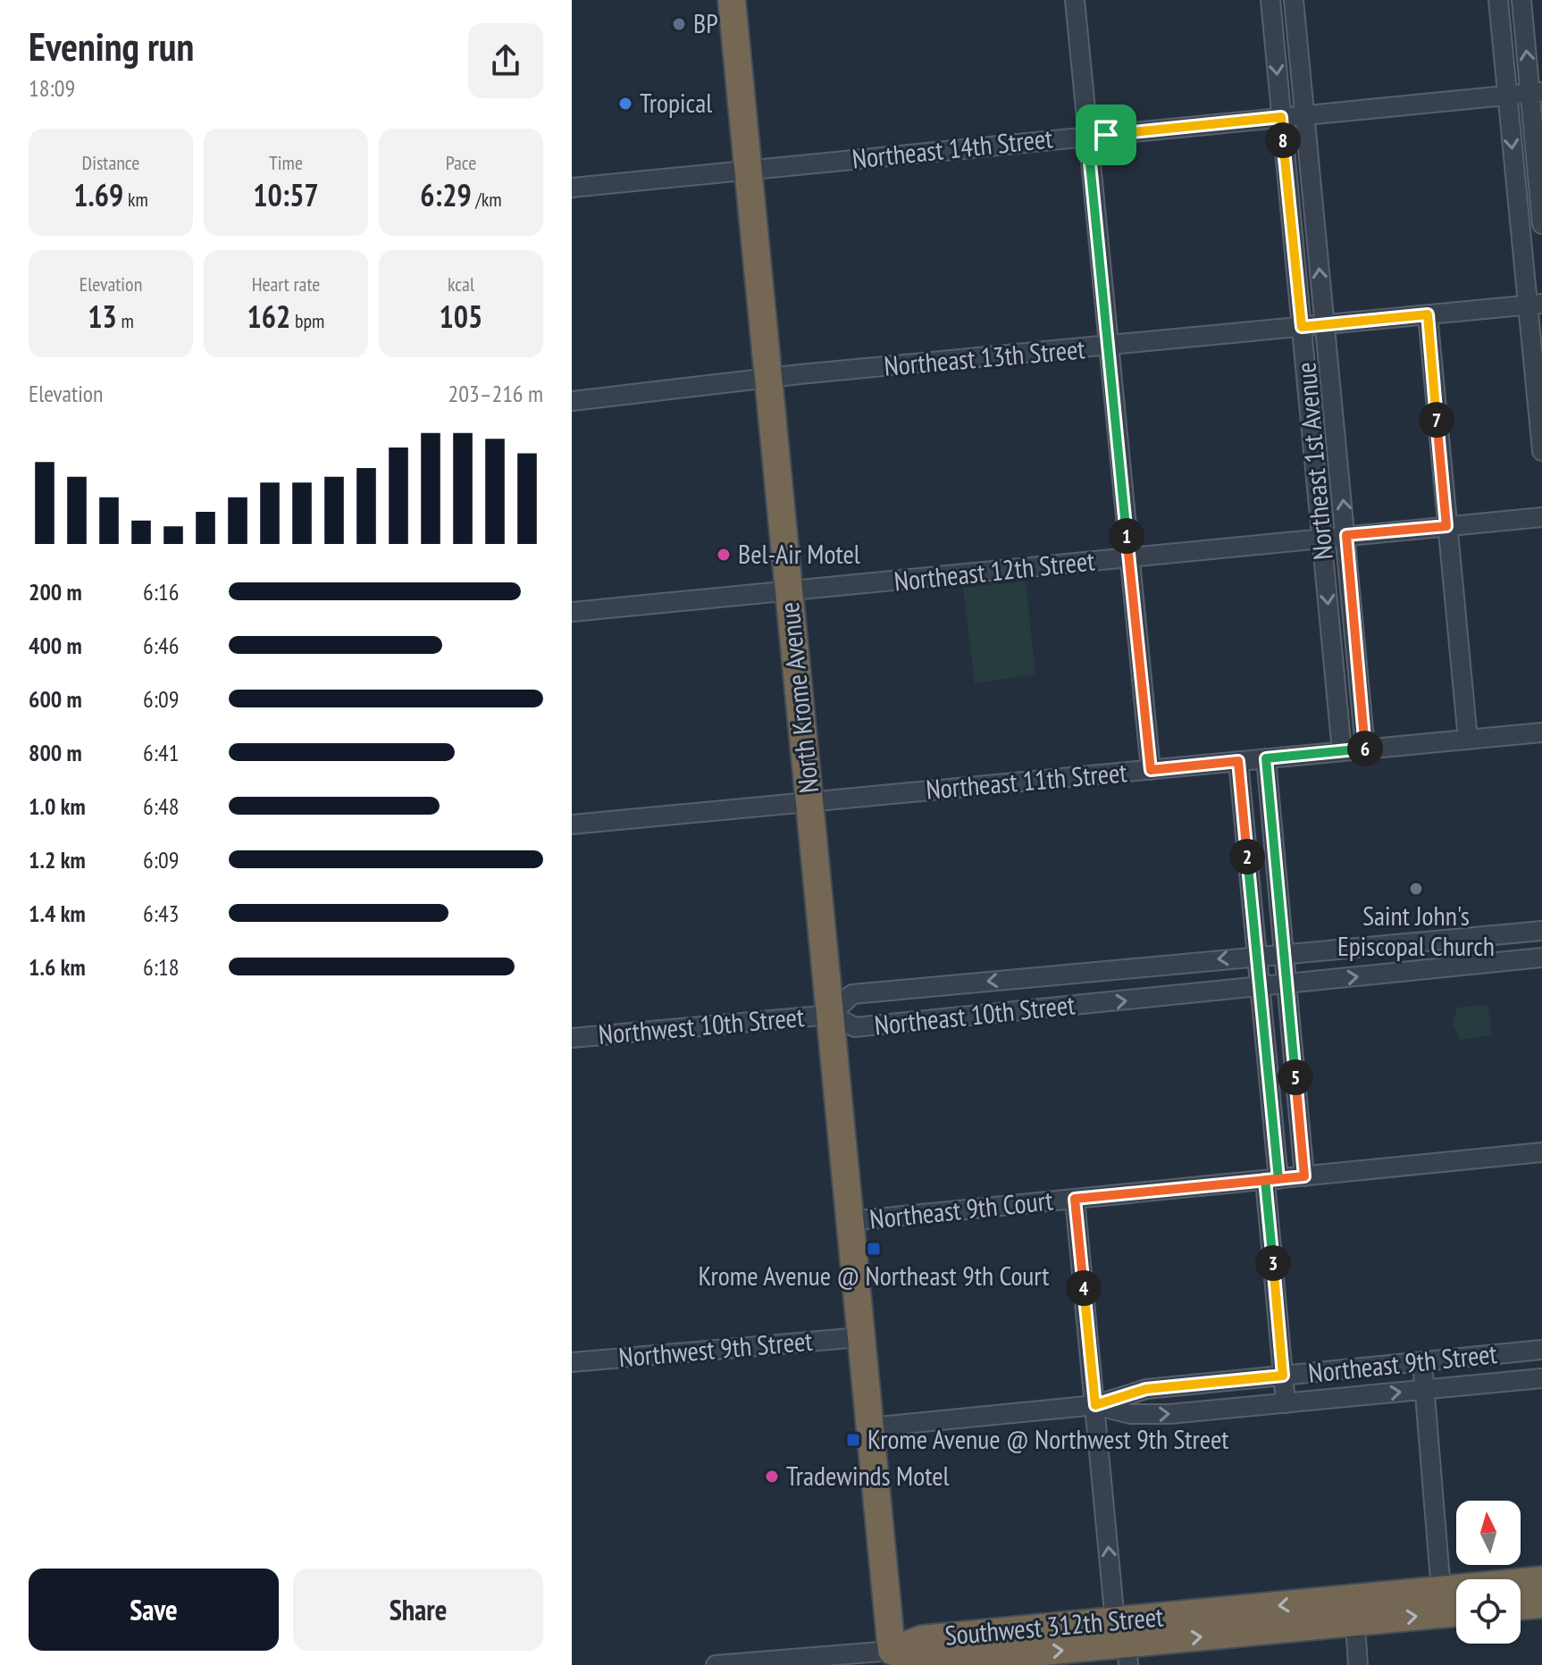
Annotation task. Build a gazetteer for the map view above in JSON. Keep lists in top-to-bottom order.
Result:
{
  "streets": {
    "highway": ["North Krome Avenue", "Southwest 312th Street"],
    "street": [
      "Northeast 14th Street",
      "Northeast 13th Street",
      "Northeast 1st Avenue",
      "Northeast 12th Street",
      "Northeast 11th Street",
      "Northeast 10th Street",
      "Northwest 10th Street",
      "Northeast 9th Court",
      "Northwest 9th Street",
      "Northeast 9th Street"
    ]
  },
  "crossings": [
    ["Northeast 14th Street", "Northeast 1st Avenue"],
    ["Northeast 14th Street", "North Krome Avenue"],
    ["Northeast 13th Street", "Northeast 1st Avenue"],
    ["Northeast 13th Street", "North Krome Avenue"],
    ["Northeast 1st Avenue", "Northeast 12th Street"],
    ["Northeast 1st Avenue", "Northeast 11th Street"],
    ["Northeast 12th Street", "North Krome Avenue"],
    ["North Krome Avenue", "Northeast 11th Street"],
    ["North Krome Avenue", "Northeast 10th Street"],
    ["North Krome Avenue", "Northwest 10th Street"],
    ["North Krome Avenue", "Northeast 9th Court"],
    ["North Krome Avenue", "Northwest 9th Street"],
    ["North Krome Avenue", "Northeast 9th Street"],
    ["North Krome Avenue", "Southwest 312th Street"],
    ["Northeast 10th Street", "Northwest 10th Street"]
  ],
  "places": {
    "other": [
      "BP",
      "Tropical",
      "Bel-Air Motel",
      "Saint John's Episcopal Church",
      "Tradewinds Motel"
    ],
    "transit": ["Krome Avenue @ Northeast 9th Court", "Krome Avenue @ Northwest 9th Street"]
  },
  "north": "top",
  "page": {
    "heading": ["Evening run", "18:09"],
    "stats": [
      ["Distance", "1.69 km"],
      ["Time", "10:57"],
      ["Pace", "6:29 /km"],
      ["Elevation", "13 m"],
      ["Heart rate", "162 bpm"],
      ["kcal", "105"]
    ],
    "pins": [
      "8",
      "7",
      "1",
      "6",
      "2",
      "5",
      "3",
      "4"
    ],
    "chart": ["Elevation", "203–216 m"],
    "list": [
      {
        "name": "200 m",
        "note": "6:16"
      },
      {
        "name": "400 m",
        "note": "6:46"
      },
      {
        "name": "600 m",
        "note": "6:09"
      },
      {
        "name": "800 m",
        "note": "6:41"
      },
      {
        "name": "1.0 km",
        "note": "6:48"
      },
      {
        "name": "1.2 km",
        "note": "6:09"
      },
      {
        "name": "1.4 km",
        "note": "6:43"
      },
      {
        "name": "1.6 km",
        "note": "6:18"
      }
    ],
    "buttons": ["Save", "Share"]
  }
}
